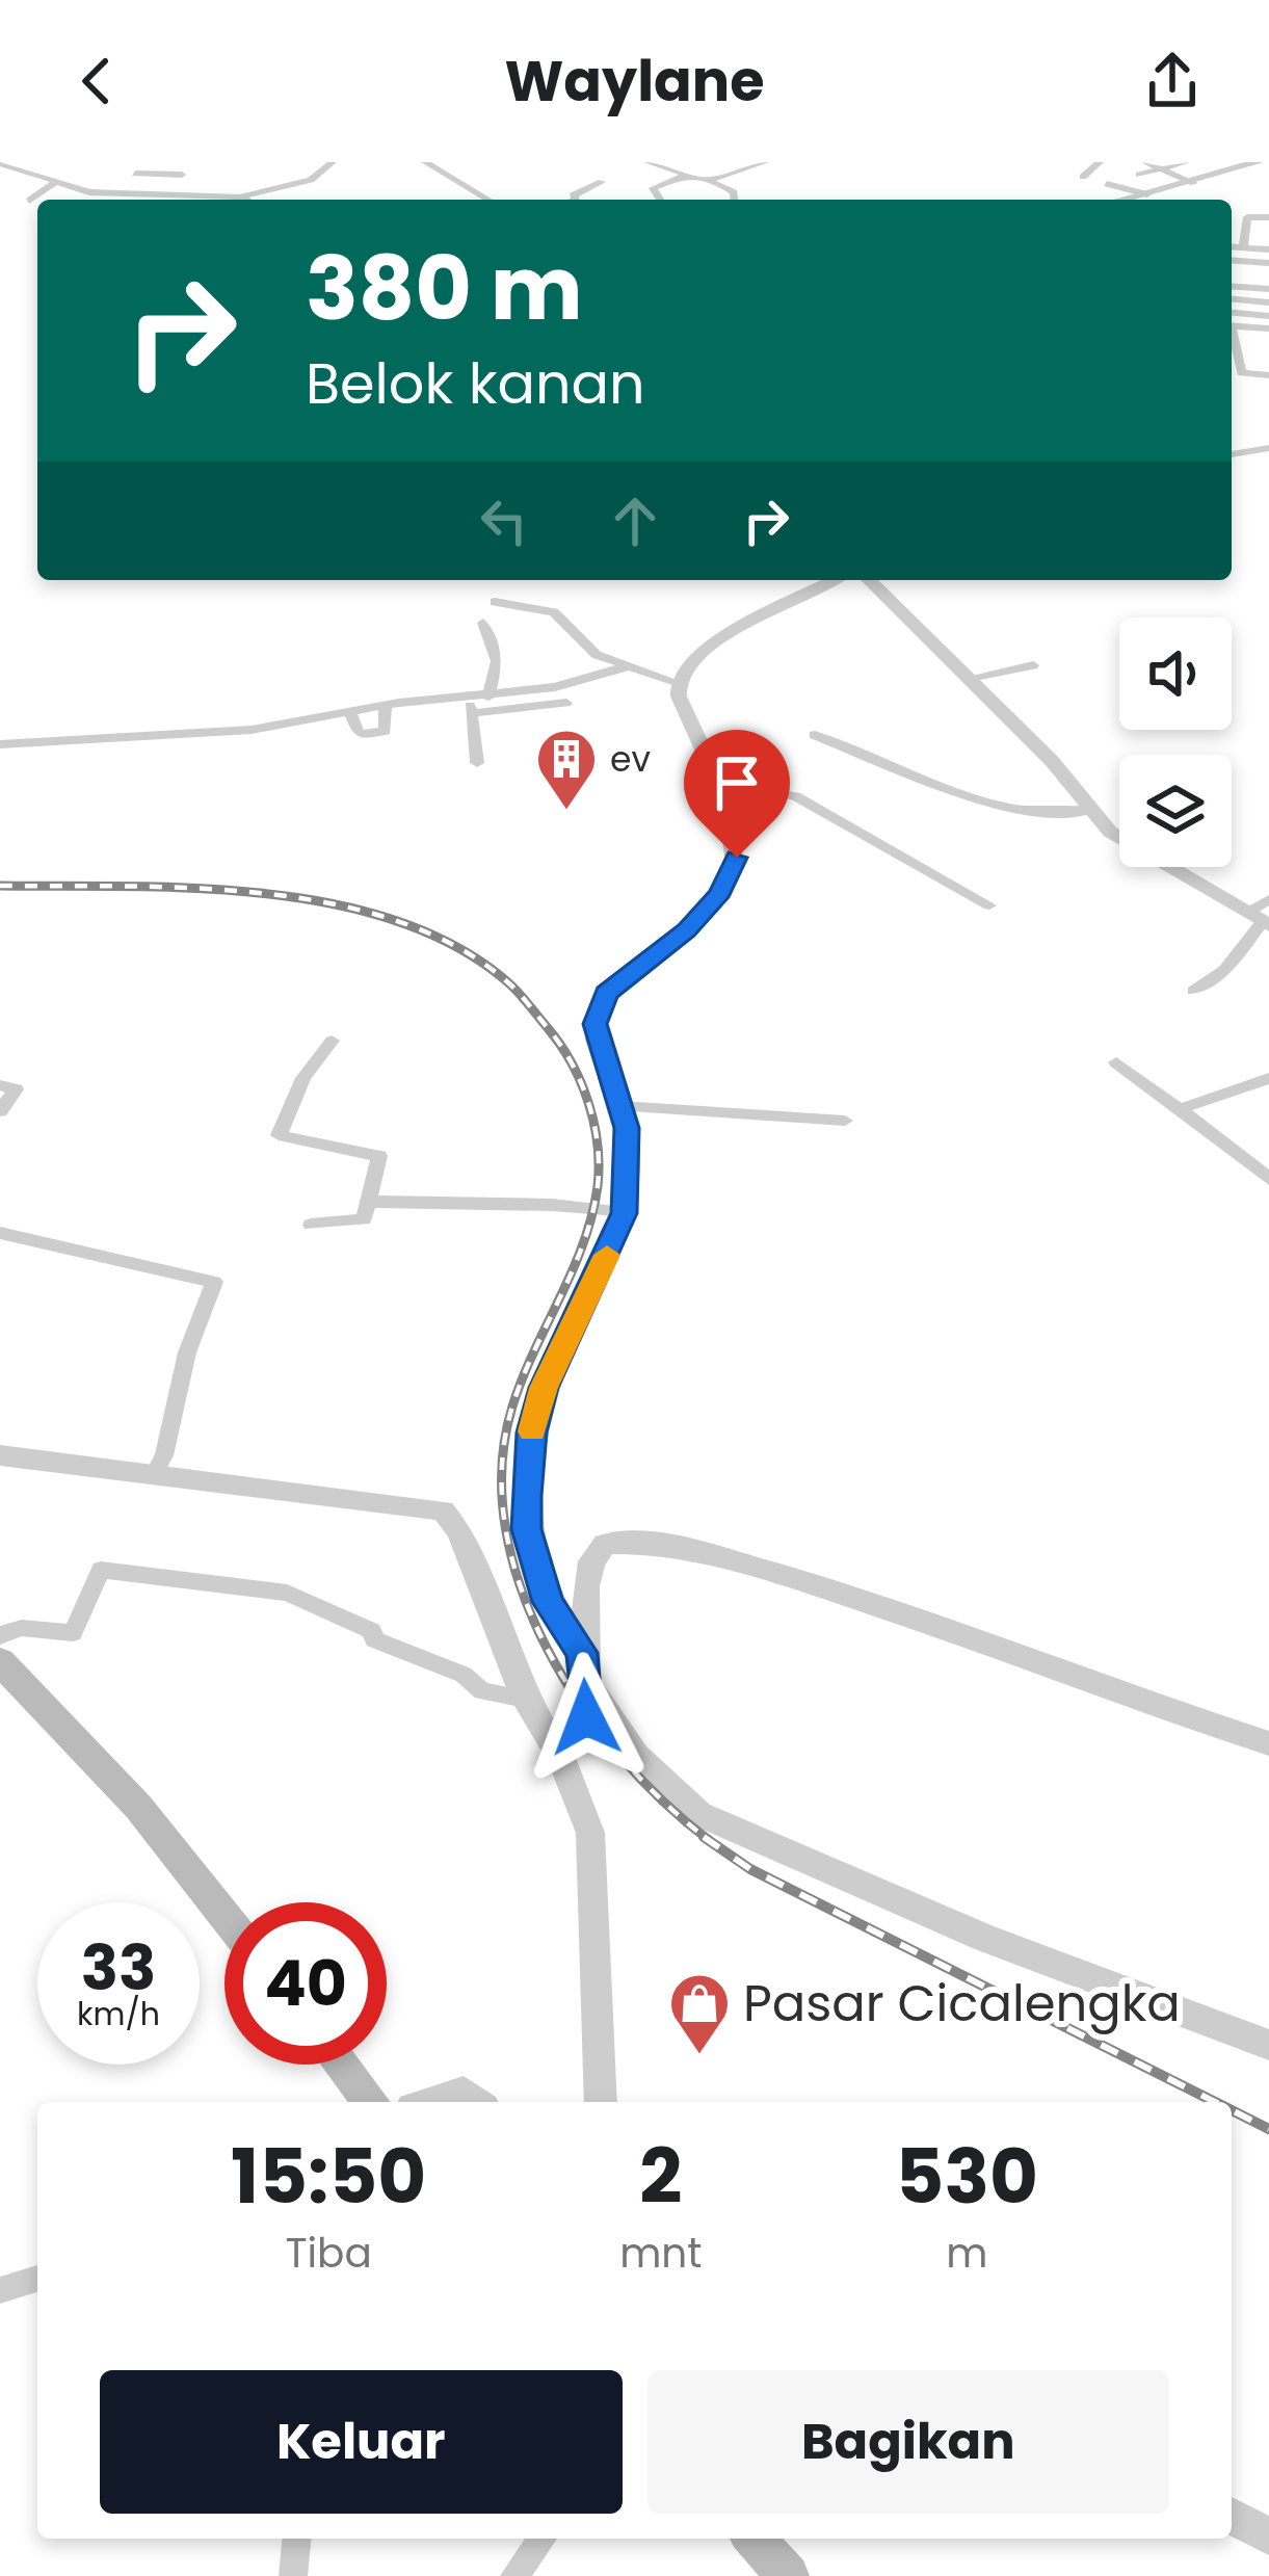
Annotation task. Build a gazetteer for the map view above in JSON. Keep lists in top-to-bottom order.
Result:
{
  "places": {
    "building": ["ev"],
    "shop": ["Pasar Cicalengka"]
  },
  "page": {
    "header": "Waylane",
    "turn": ["380 m", "Belok kanan"],
    "speed": "33 km/h",
    "limit": "40",
    "eta": [
      "15:50",
      "Tiba",
      "2",
      "mnt",
      "530",
      "m"
    ],
    "buttons": ["Keluar", "Bagikan"]
  }
}
